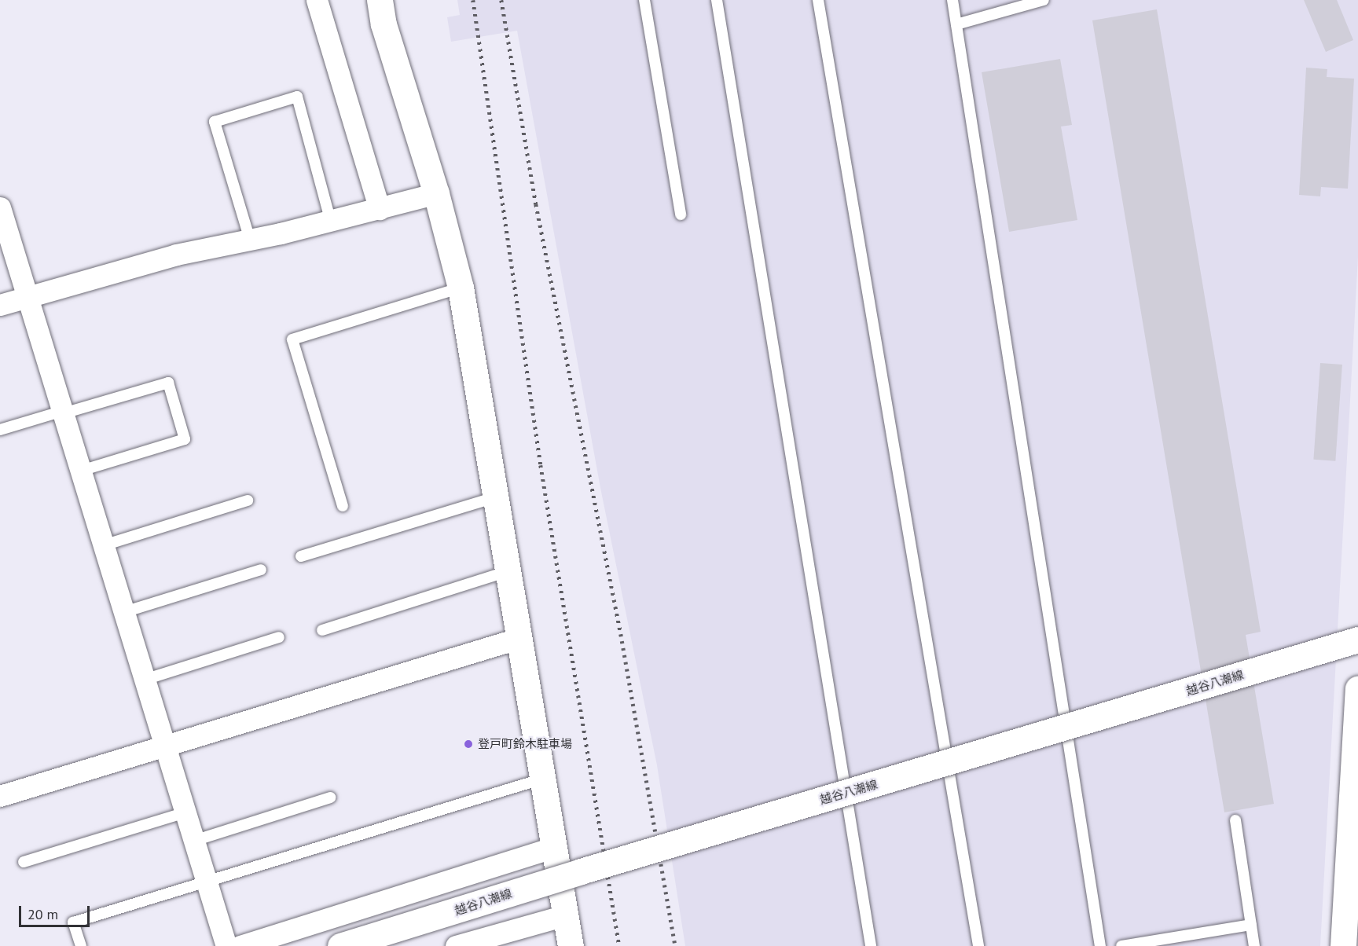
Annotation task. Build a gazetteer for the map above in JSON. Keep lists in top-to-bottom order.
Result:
{
  "streets": {
    "street": ["越谷八潮線"]
  },
  "places": ["登戸町鈴木駐車場"],
  "scale_bar": "20 m"
}
